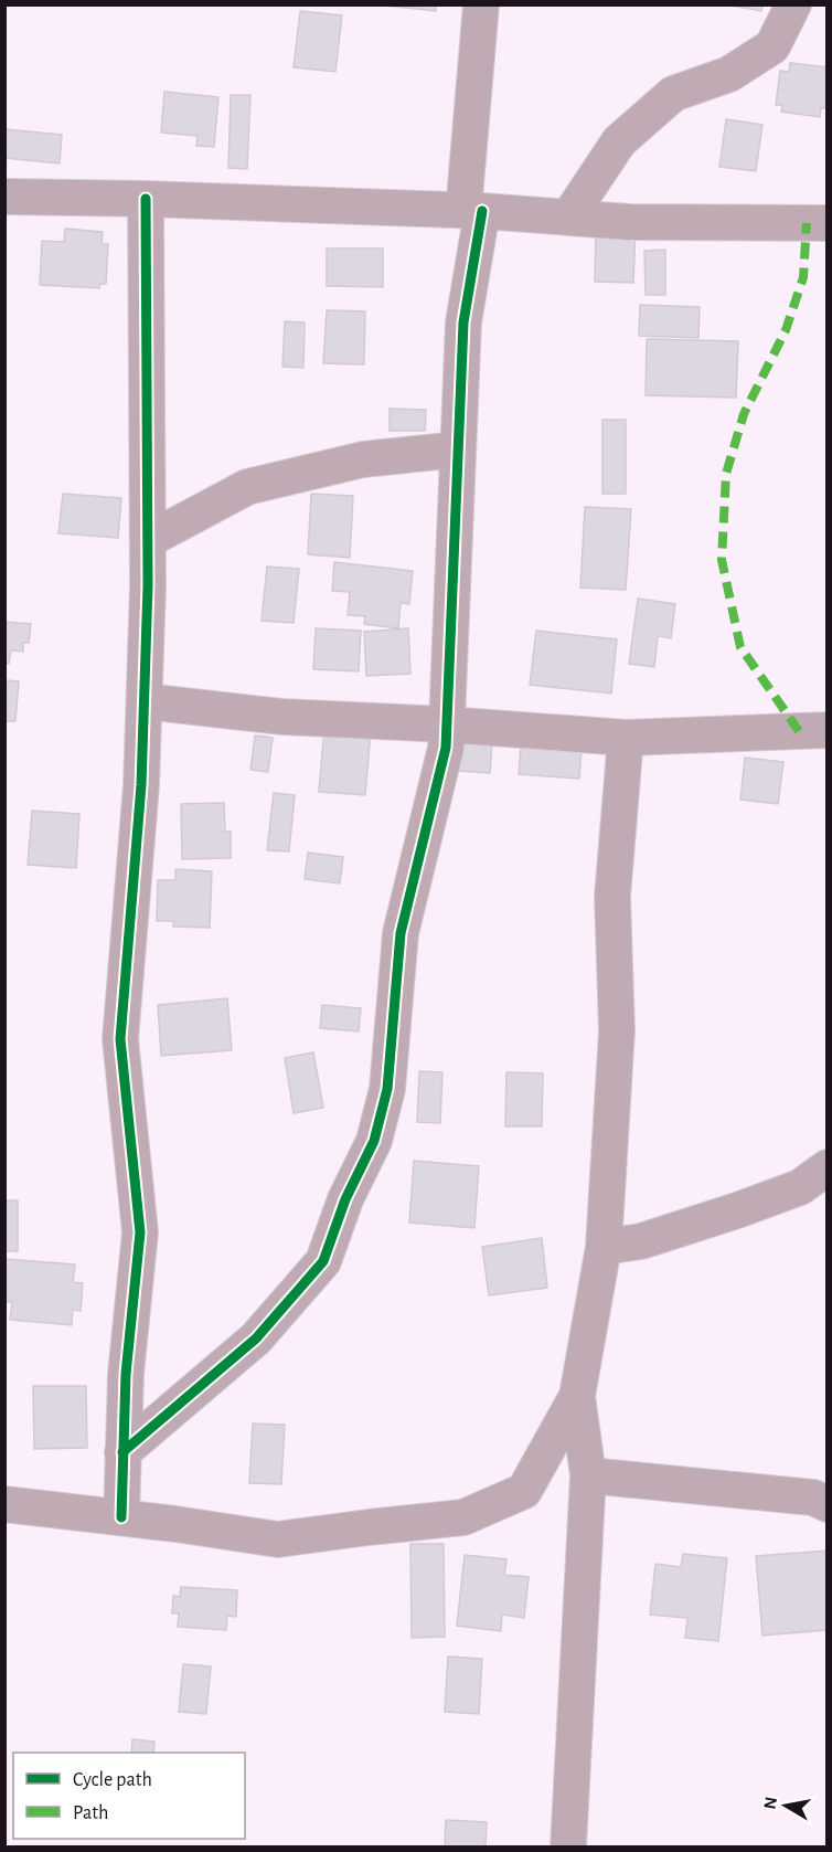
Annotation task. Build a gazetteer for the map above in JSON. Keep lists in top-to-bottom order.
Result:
{
  "legend": ["Cycle path", "Path"],
  "north": "left"
}
